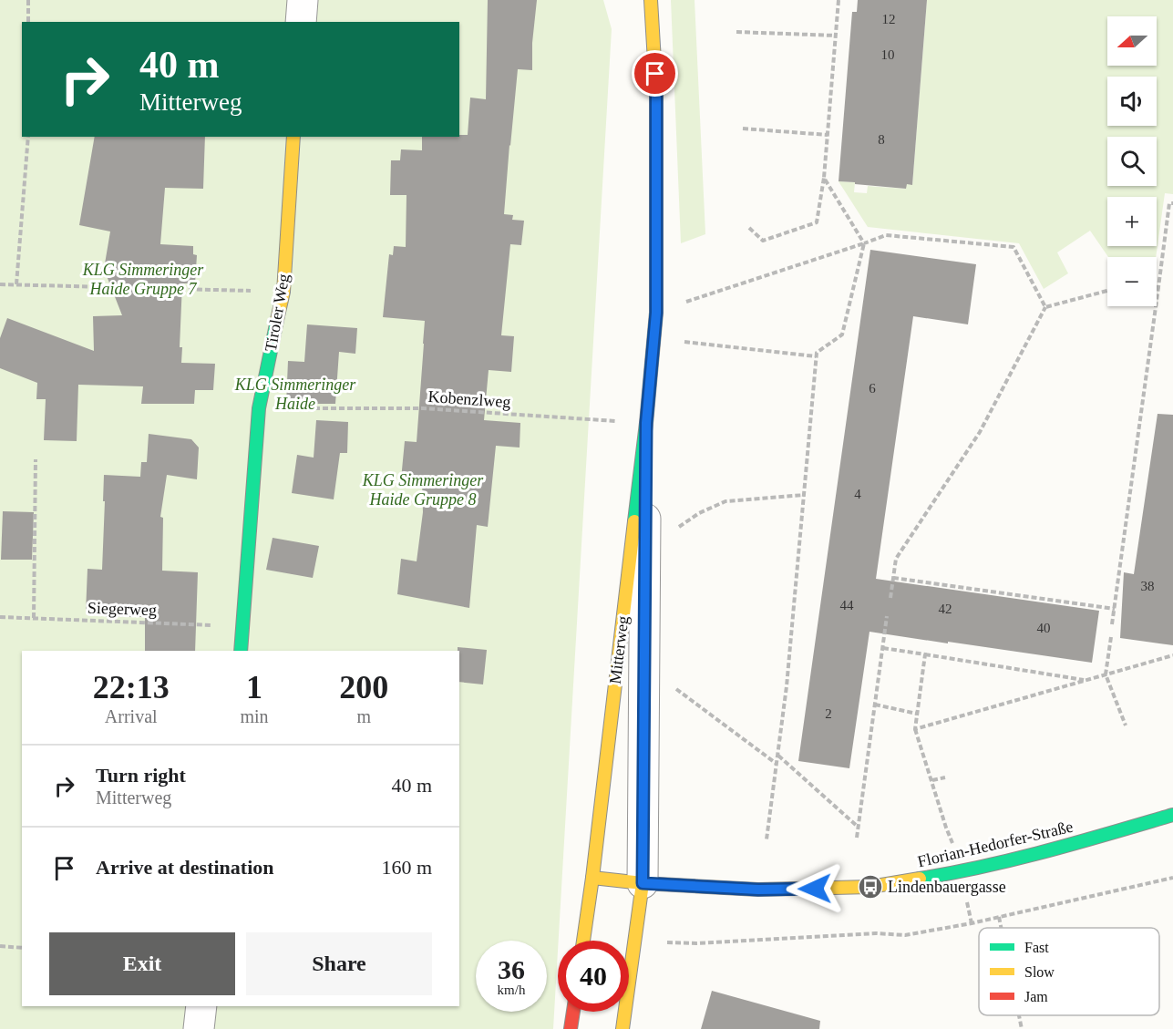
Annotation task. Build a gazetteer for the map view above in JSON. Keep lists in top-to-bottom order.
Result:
{
  "streets": {
    "street": ["Tiroler Weg", "Mitterweg", "Florian-Hedorfer-Straße"],
    "path": ["Kobenzlweg", "Siegerweg"]
  },
  "crossings": [
    ["Tiroler Weg", "Kobenzlweg"],
    ["Tiroler Weg", "Siegerweg"],
    ["Kobenzlweg", "Mitterweg"],
    ["Mitterweg", "Florian-Hedorfer-Straße"]
  ],
  "parks": ["KLG Simmeringer Haide Gruppe 7", "KLG Simmeringer Haide", "KLG Simmeringer Haide Gruppe 8"],
  "places": {
    "bus stop": ["Lindenbauergasse"]
  },
  "house_numbers": [
    "12",
    "10",
    "8",
    "6",
    "4",
    "38",
    "44",
    "42",
    "40",
    "2"
  ],
  "legend": ["Fast", "Slow", "Jam"],
  "north": "left",
  "page": {
    "map_buttons": ["+", "−"],
    "turn": ["40 m", "Mitterweg"],
    "eta": [
      "22:13",
      "Arrival",
      "1",
      "min",
      "200",
      "m"
    ],
    "list": [
      {
        "name": "Turn right",
        "note": "Mitterweg",
        "value": "40 m"
      },
      {
        "name": "Arrive at destination",
        "value": "160 m"
      }
    ],
    "buttons": ["Exit", "Share"],
    "speed": "36 km/h",
    "limit": "40"
  }
}
